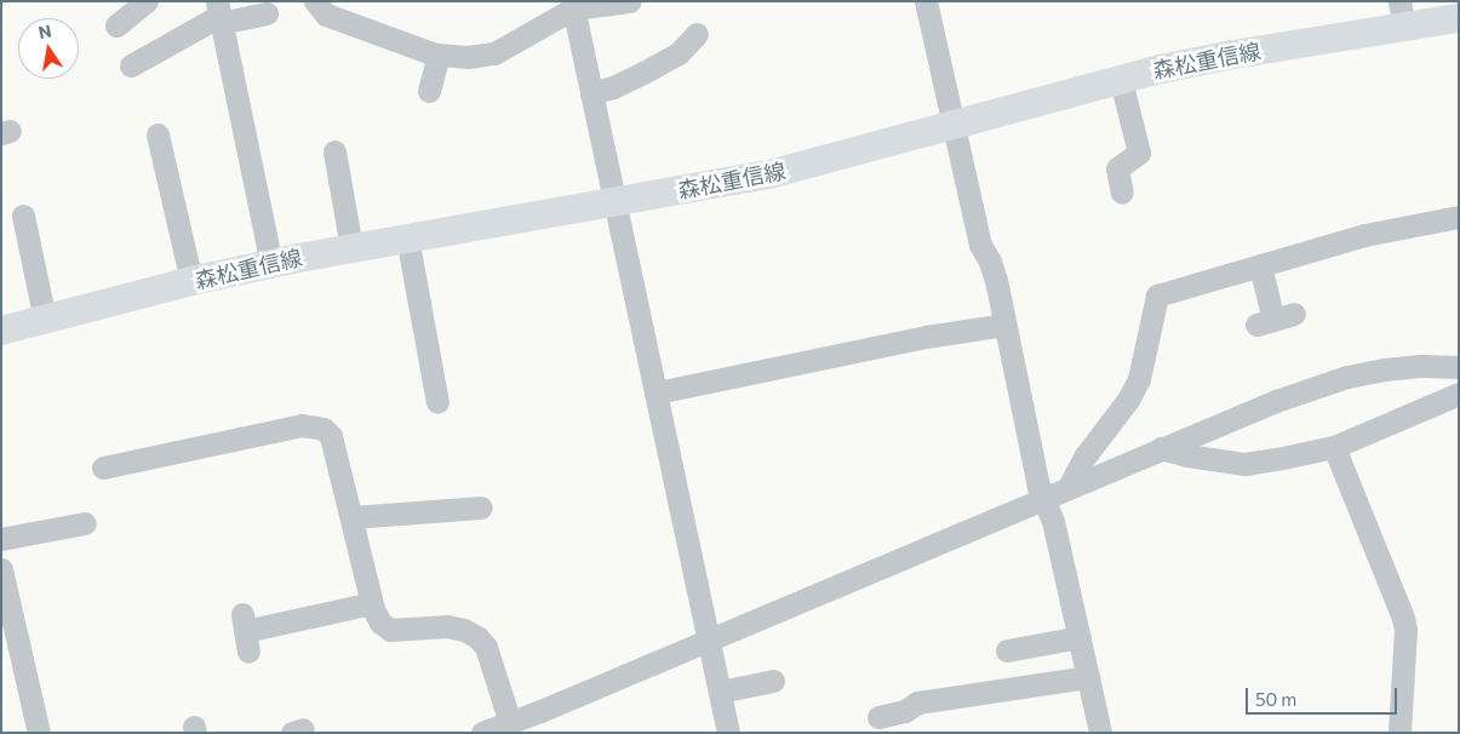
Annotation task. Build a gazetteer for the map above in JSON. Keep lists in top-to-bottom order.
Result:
{
  "streets": {
    "main road": ["森松重信線"]
  },
  "scale_bar": "50 m",
  "north": "top"
}
